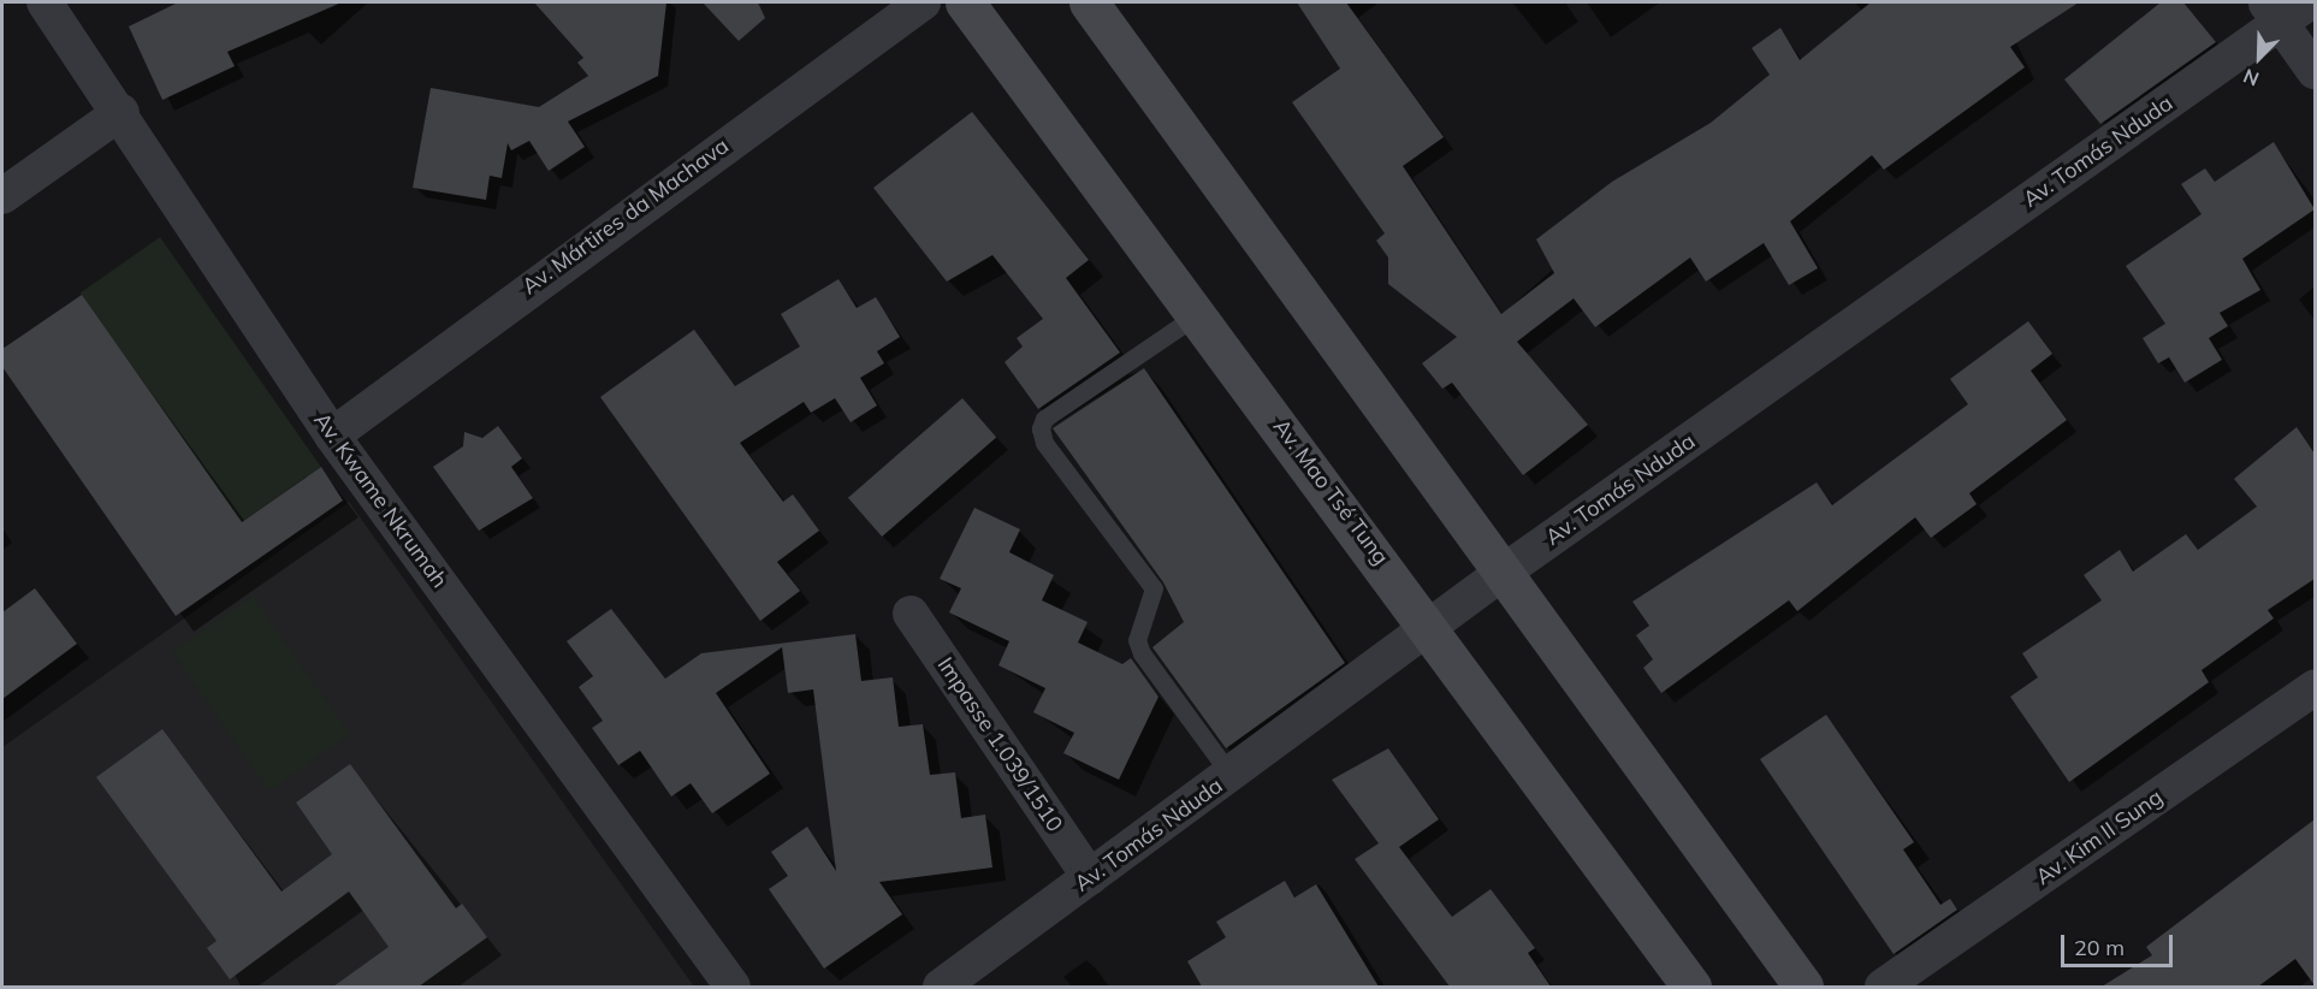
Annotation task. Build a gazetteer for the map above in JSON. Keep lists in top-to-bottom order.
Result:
{
  "streets": {
    "main road": ["Av. Mao Tsé Tung"],
    "street": [
      "Av. Tomás Nduda",
      "Av. Mártires da Machava",
      "Av. Kwame Nkrumah",
      "Impasse 1.039/1510",
      "Av. Kim II Sung"
    ]
  },
  "crossings": [
    ["Av. Tomás Nduda", "Av. Mao Tsé Tung"],
    ["Av. Tomás Nduda", "Impasse 1.039/1510"],
    ["Av. Mártires da Machava", "Av. Kwame Nkrumah"]
  ],
  "scale_bar": "20 m",
  "north": "bottom left"
}
